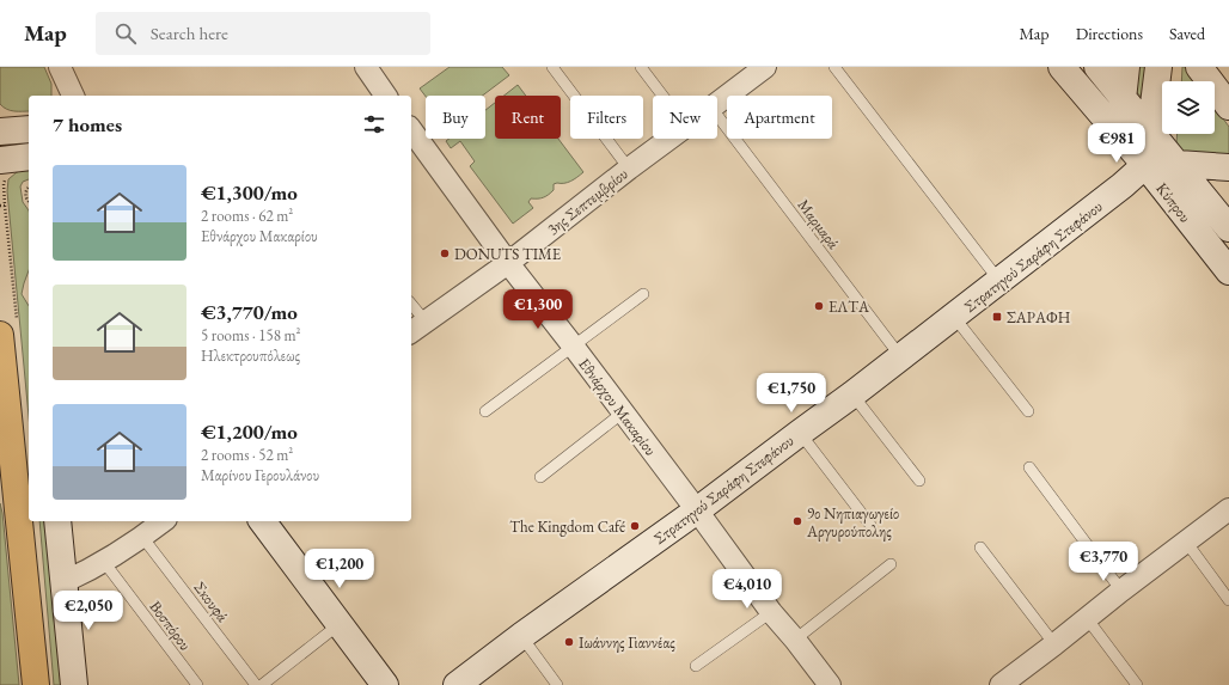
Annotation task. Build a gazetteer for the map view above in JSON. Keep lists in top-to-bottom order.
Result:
{
  "streets": {
    "street": [
      "3ης Σεπτεμβρίου",
      "Κύπρου",
      "Στρατηγού Σαράφη Στεφάνου",
      "Εθνάρχου Μακαρίου"
    ],
    "lane": ["Μαρμαρά", "Σκουφά", "Βοσπόρου"]
  },
  "crossings": [
    ["3ης Σεπτεμβρίου", "Εθνάρχου Μακαρίου"],
    ["Κύπρου", "Στρατηγού Σαράφη Στεφάνου"],
    ["Μαρμαρά", "Στρατηγού Σαράφη Στεφάνου"],
    ["Στρατηγού Σαράφη Στεφάνου", "Εθνάρχου Μακαρίου"]
  ],
  "places": {
    "other": [
      "DONUTS TIME",
      "ΕΛΤΑ",
      "9ο Νηπιαγωγείο Αργυρούπολης",
      "The Kingdom Café",
      "Ιωάννης Γιαννέας"
    ],
    "transit": ["ΣΑΡΑΦΗ"]
  },
  "page": {
    "header": "Map",
    "search": "Search here",
    "nav": ["Map", "Directions", "Saved"],
    "chip": [
      "Buy",
      "Rent",
      "Filters",
      "New",
      "Apartment"
    ],
    "heading": "7 homes",
    "price": [
      "€981",
      "€1,300",
      "€1,750",
      "€3,770",
      "€1,200",
      "€4,010",
      "€2,050"
    ],
    "list": [
      {
        "name": "€1,300/mo",
        "note": "2 rooms · 62 m² · Εθνάρχου Μακαρίου"
      },
      {
        "name": "€3,770/mo",
        "note": "5 rooms · 158 m² · Ηλεκτρουπόλεως"
      },
      {
        "name": "€1,200/mo",
        "note": "2 rooms · 52 m² · Μαρίνου Γερουλάνου"
      }
    ]
  }
}
